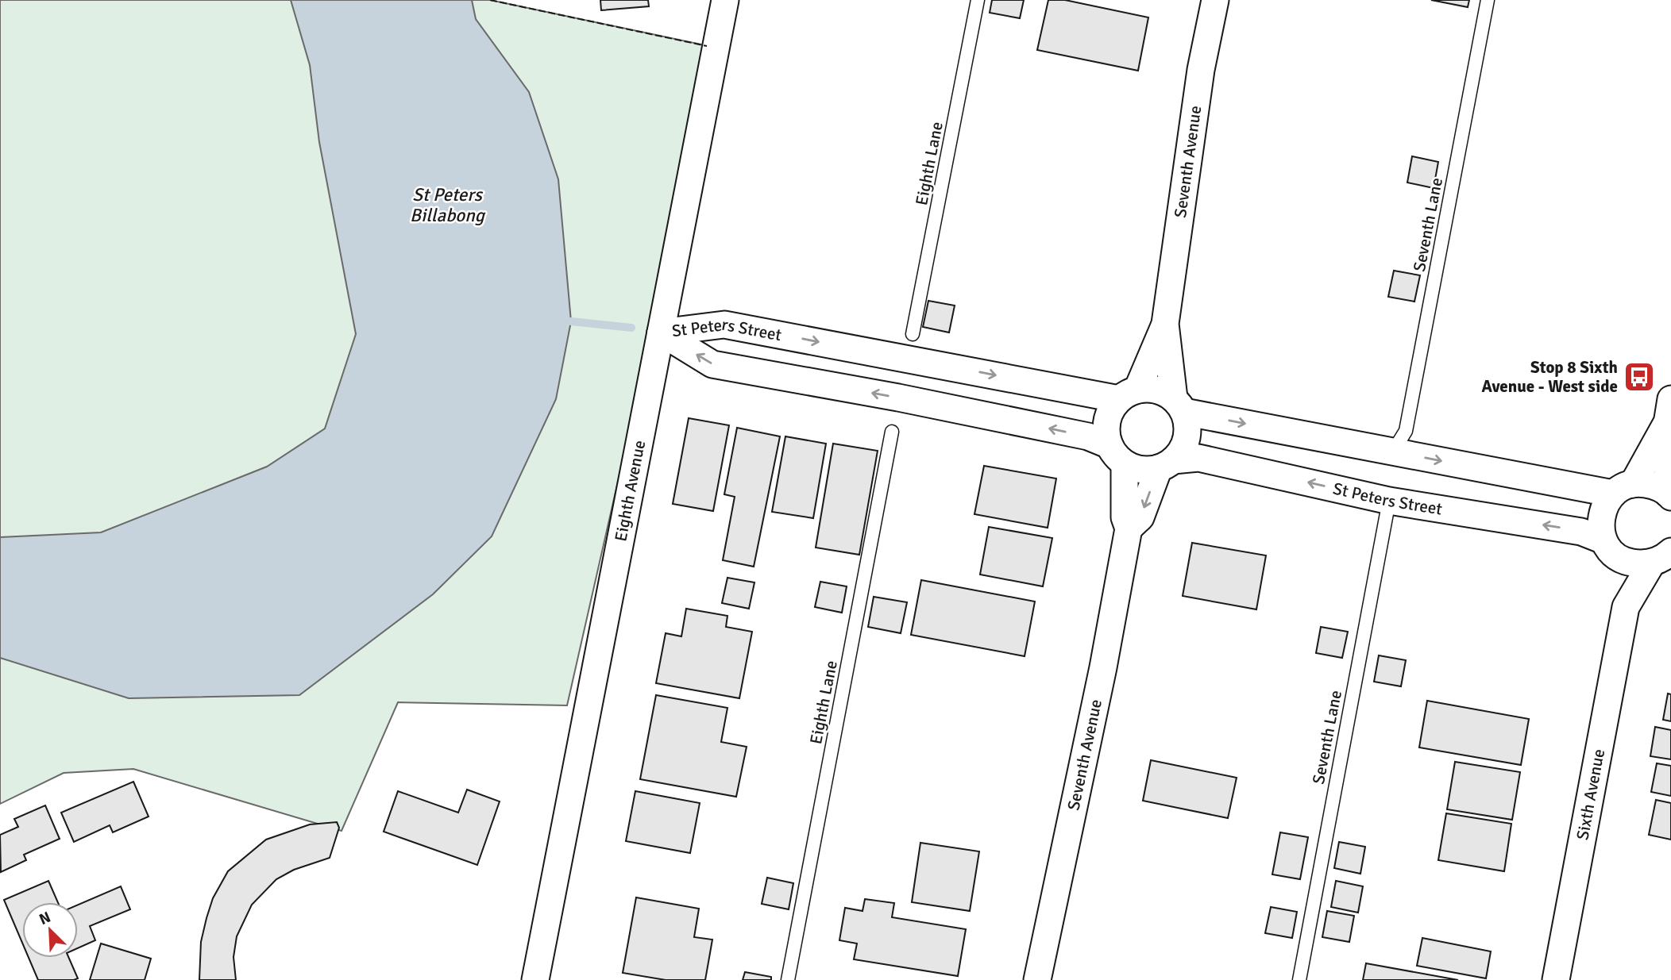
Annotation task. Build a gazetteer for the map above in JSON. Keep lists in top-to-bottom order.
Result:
{
  "streets": {
    "street": [
      "Seventh Avenue",
      "St Peters Street",
      "Eighth Avenue",
      "Sixth Avenue"
    ],
    "lane": ["Eighth Lane", "Seventh Lane"]
  },
  "crossings": [
    ["Seventh Avenue", "St Peters Street"],
    ["Seventh Lane", "St Peters Street"],
    ["St Peters Street", "Eighth Avenue"],
    ["St Peters Street", "Sixth Avenue"]
  ],
  "water": ["St Peters Billabong"],
  "places": {
    "bus stop": ["Stop 8 Sixth Avenue - West side"]
  },
  "north": "top left"
}
